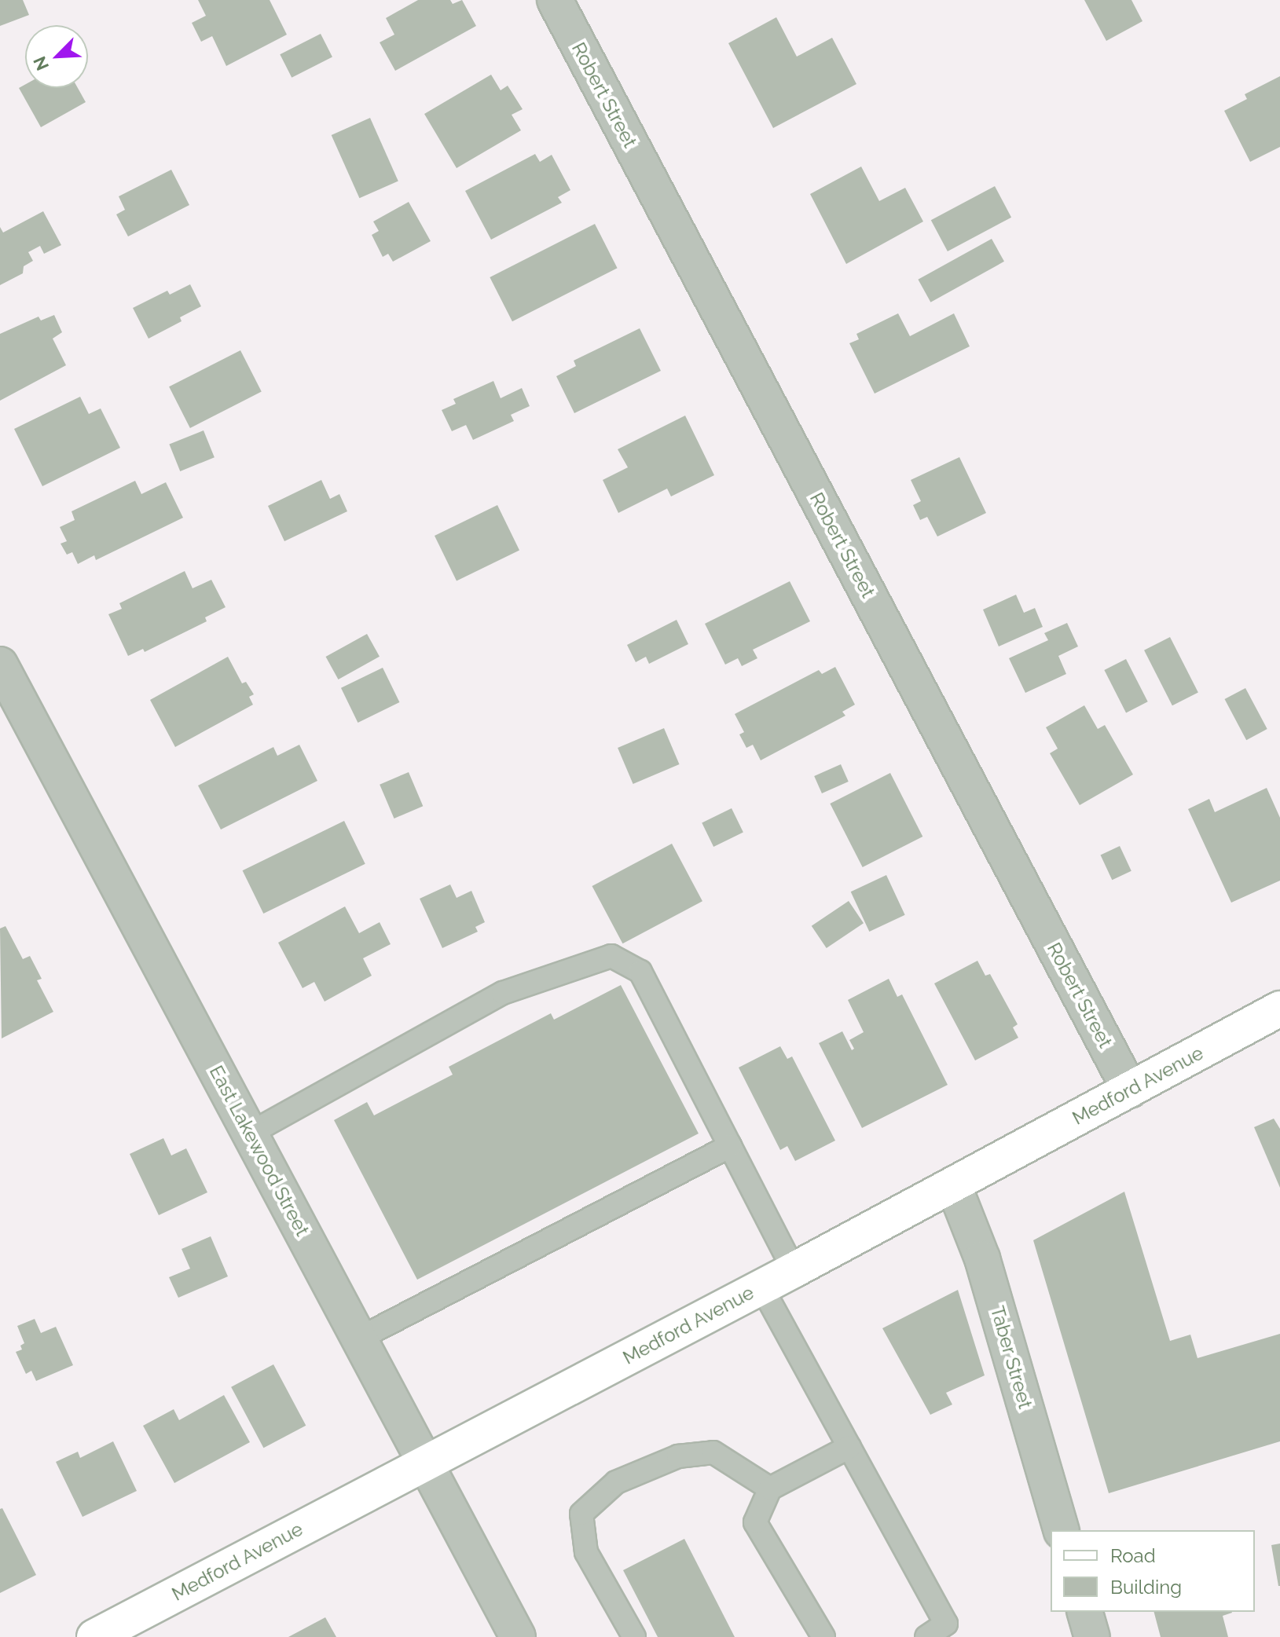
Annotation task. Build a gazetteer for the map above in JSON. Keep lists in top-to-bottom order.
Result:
{
  "streets": {
    "main road": ["Medford Avenue"],
    "street": ["Robert Street", "East Lakewood Street", "Taber Street"]
  },
  "crossings": [
    ["Robert Street", "Medford Avenue"],
    ["Medford Avenue", "East Lakewood Street"],
    ["Medford Avenue", "Taber Street"]
  ],
  "legend": ["Road", "Building"],
  "north": "bottom left"
}
